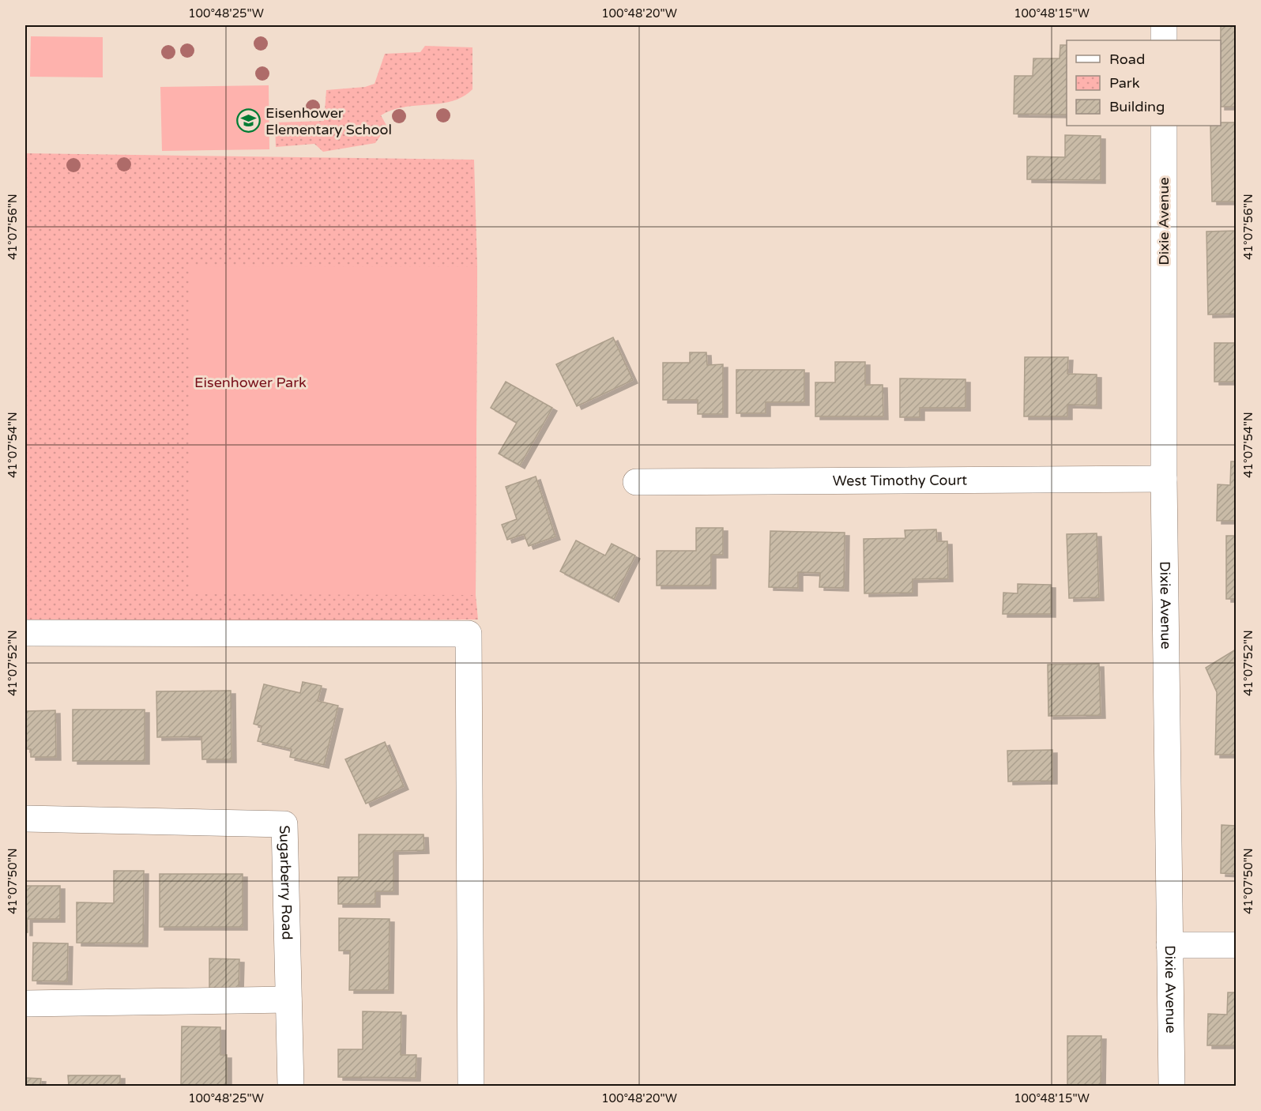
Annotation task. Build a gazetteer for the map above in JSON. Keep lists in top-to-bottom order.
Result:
{
  "streets": {
    "street": ["Dixie Avenue", "West Timothy Court", "Sugarberry Road"]
  },
  "crossings": [
    ["Dixie Avenue", "West Timothy Court"]
  ],
  "parks": ["Eisenhower Park"],
  "places": {
    "school or university": ["Eisenhower Elementary School"]
  },
  "legend": ["Road", "Park", "Building"],
  "coordinates": [
    "100°48'25\"W",
    "100°48'20\"W",
    "100°48'15\"W",
    "41°07'56\"N",
    "41°07'54\"N",
    "41°07'52\"N",
    "41°07'50\"N"
  ]
}
